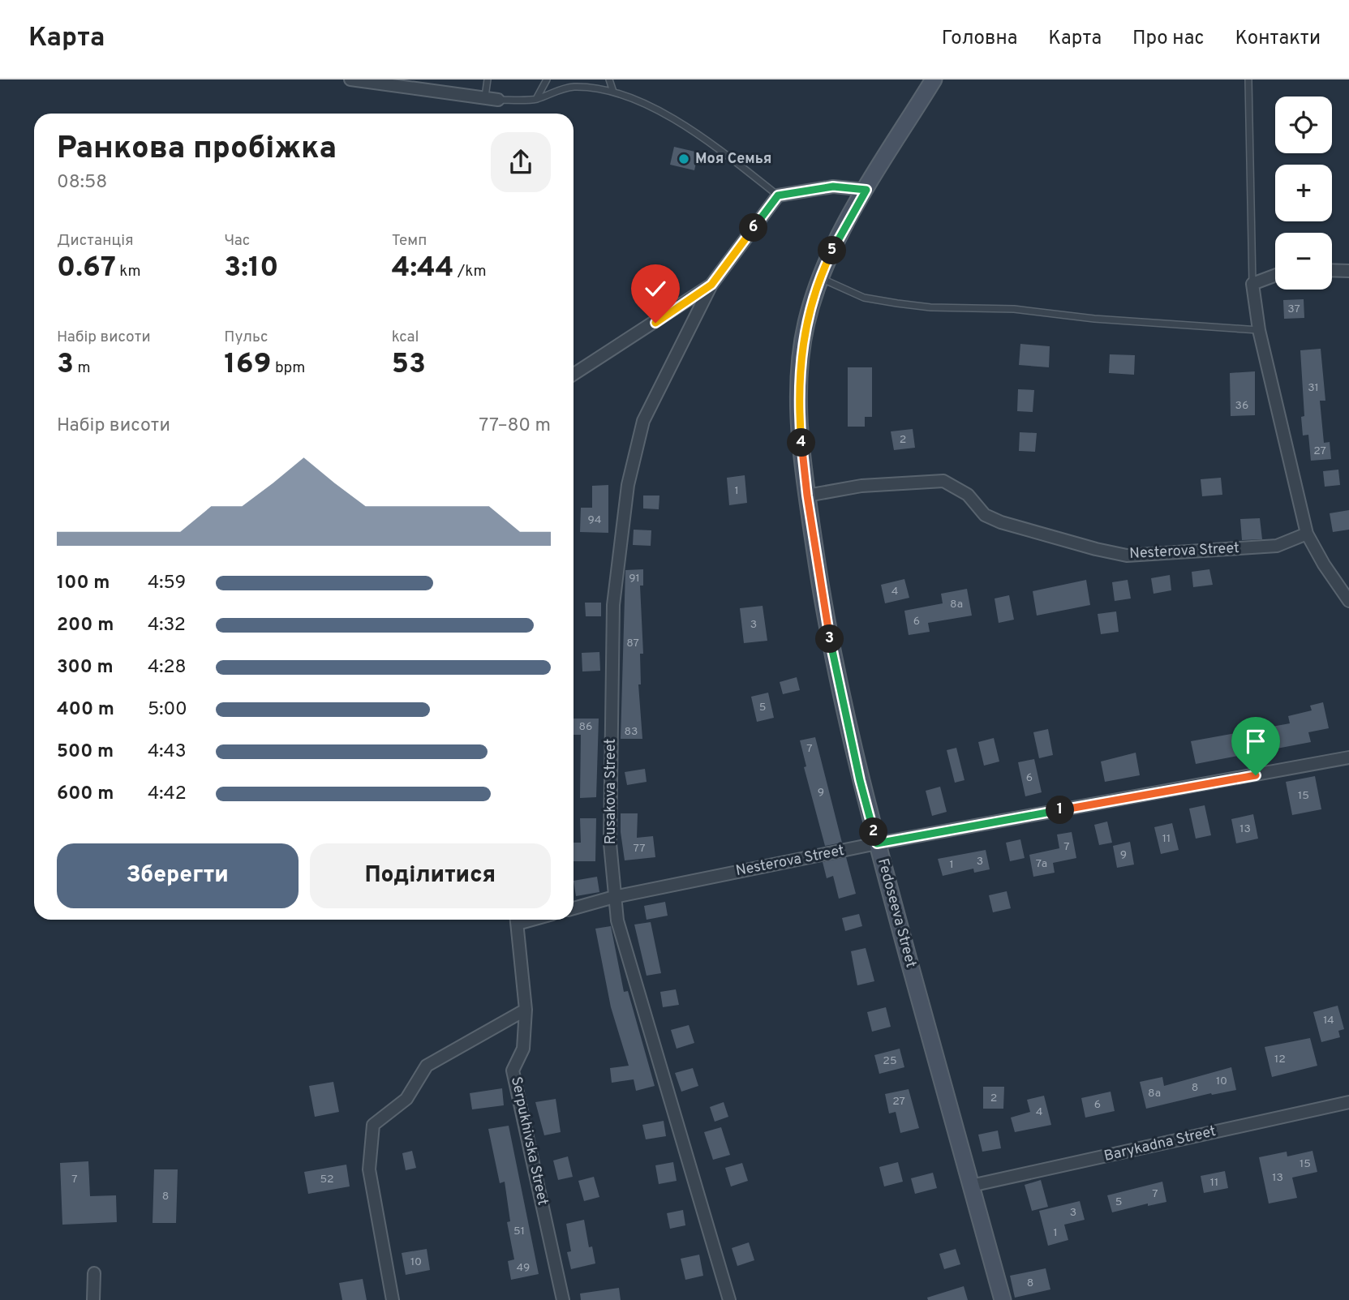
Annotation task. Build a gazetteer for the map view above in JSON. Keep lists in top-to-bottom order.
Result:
{
  "streets": {
    "main road": ["Fedoseeva Street"],
    "street": [
      "Nesterova Street",
      "Rusakova Street",
      "Serpukhivska Street",
      "Barykadna Street"
    ]
  },
  "crossings": [
    ["Nesterova Street", "Rusakova Street"],
    ["Nesterova Street", "Fedoseeva Street"],
    ["Fedoseeva Street", "Barykadna Street"]
  ],
  "places": ["Моя Семья"],
  "house_numbers": [
    "37",
    "31",
    "36",
    "2",
    "27",
    "1",
    "94",
    "91",
    "4",
    "8а",
    "6",
    "3",
    "87",
    "5",
    "86",
    "83",
    "7",
    "6",
    "9",
    "15",
    "13",
    "11",
    "7",
    "77",
    "9",
    "3",
    "7а",
    "1",
    "14",
    "12",
    "25",
    "10",
    "8",
    "8а",
    "2",
    "27",
    "6",
    "4",
    "15",
    "13",
    "7",
    "52",
    "11",
    "7",
    "8",
    "5",
    "3",
    "51",
    "1",
    "10",
    "49",
    "8"
  ],
  "page": {
    "header": "Карта",
    "nav": [
      "Головна",
      "Карта",
      "Про нас",
      "Контакти"
    ],
    "map_buttons": ["+", "−"],
    "heading": ["Ранкова пробіжка", "08:58"],
    "stats": [
      ["Дистанція", "0.67 km"],
      ["Час", "3:10"],
      ["Темп", "4:44 /km"],
      ["Набір висоти", "3 m"],
      ["Пульс", "169 bpm"],
      ["kcal", "53"]
    ],
    "pins": [
      "6",
      "5",
      "4",
      "3",
      "1",
      "2"
    ],
    "chart": ["Набір висоти", "77–80 m"],
    "list": [
      {
        "name": "100 m",
        "note": "4:59"
      },
      {
        "name": "200 m",
        "note": "4:32"
      },
      {
        "name": "300 m",
        "note": "4:28"
      },
      {
        "name": "400 m",
        "note": "5:00"
      },
      {
        "name": "500 m",
        "note": "4:43"
      },
      {
        "name": "600 m",
        "note": "4:42"
      }
    ],
    "buttons": ["Зберегти", "Поділитися"]
  }
}
